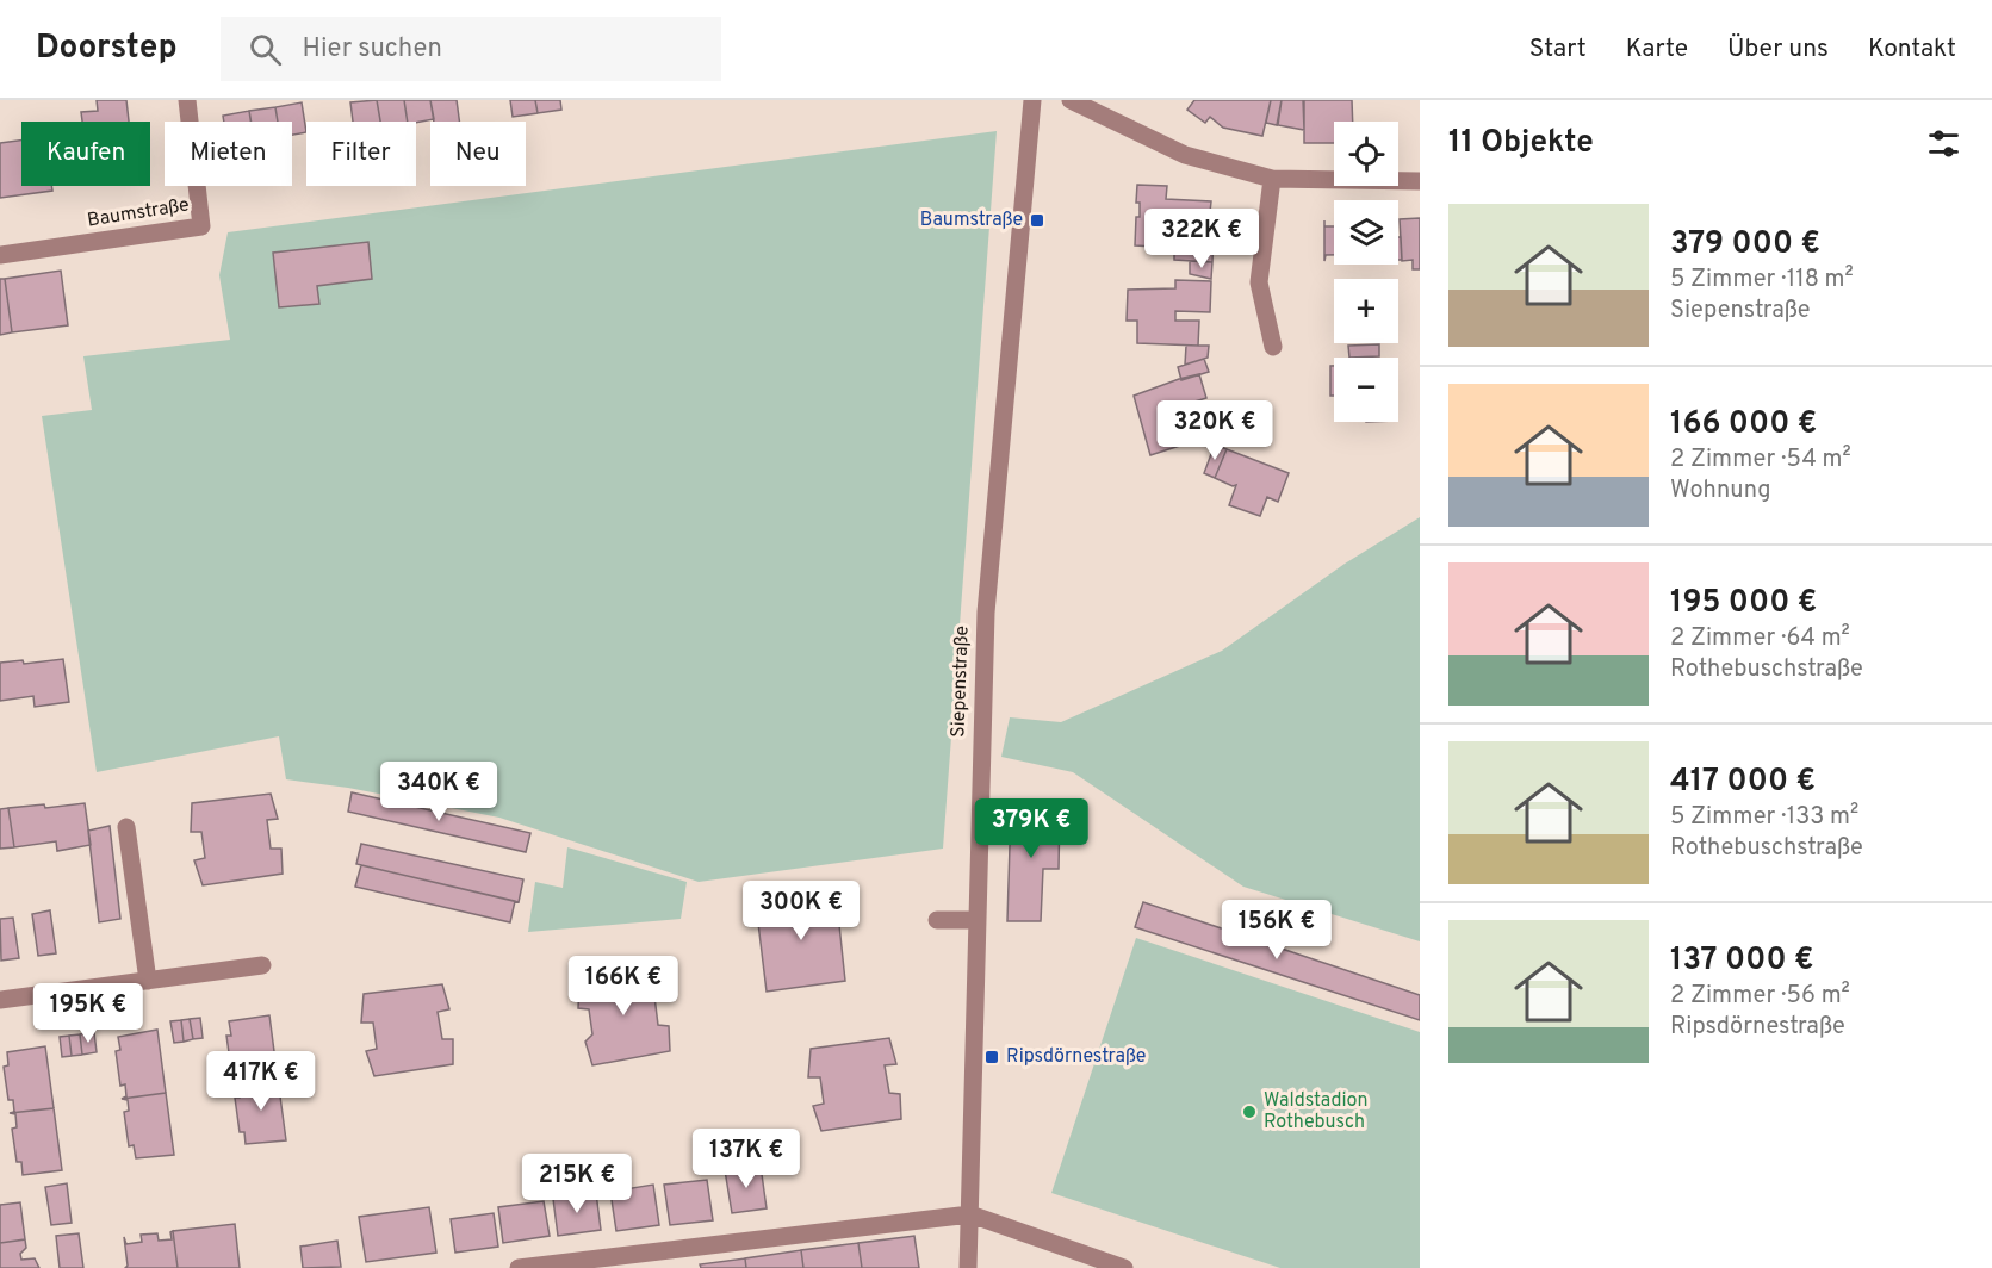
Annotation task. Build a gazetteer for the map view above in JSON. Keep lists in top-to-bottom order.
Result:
{
  "streets": {
    "street": ["Baumstraße", "Siepenstraße"]
  },
  "places": {
    "transit": ["Baumstraße", "Ripsdörnestraße"],
    "other": ["Waldstadion Rothebusch"]
  },
  "page": {
    "header": "Doorstep",
    "search": "Hier suchen",
    "nav": [
      "Start",
      "Karte",
      "Über uns",
      "Kontakt"
    ],
    "heading": "11 Objekte",
    "map_buttons": ["+", "−"],
    "chip": [
      "Kaufen",
      "Mieten",
      "Filter",
      "Neu"
    ],
    "list": [
      {
        "name": "379 000 €",
        "note": "5 Zimmer · 118 m² · Siepenstraße"
      },
      {
        "name": "166 000 €",
        "note": "2 Zimmer · 54 m² · Wohnung"
      },
      {
        "name": "195 000 €",
        "note": "2 Zimmer · 64 m² · Rothebuschstraße"
      },
      {
        "name": "417 000 €",
        "note": "5 Zimmer · 133 m² · Rothebuschstraße"
      },
      {
        "name": "137 000 €",
        "note": "2 Zimmer · 56 m² · Ripsdörnestraße"
      }
    ],
    "price": [
      "322K €",
      "320K €",
      "340K €",
      "379K €",
      "300K €",
      "156K €",
      "166K €",
      "195K €",
      "417K €",
      "137K €",
      "215K €"
    ]
  }
}
